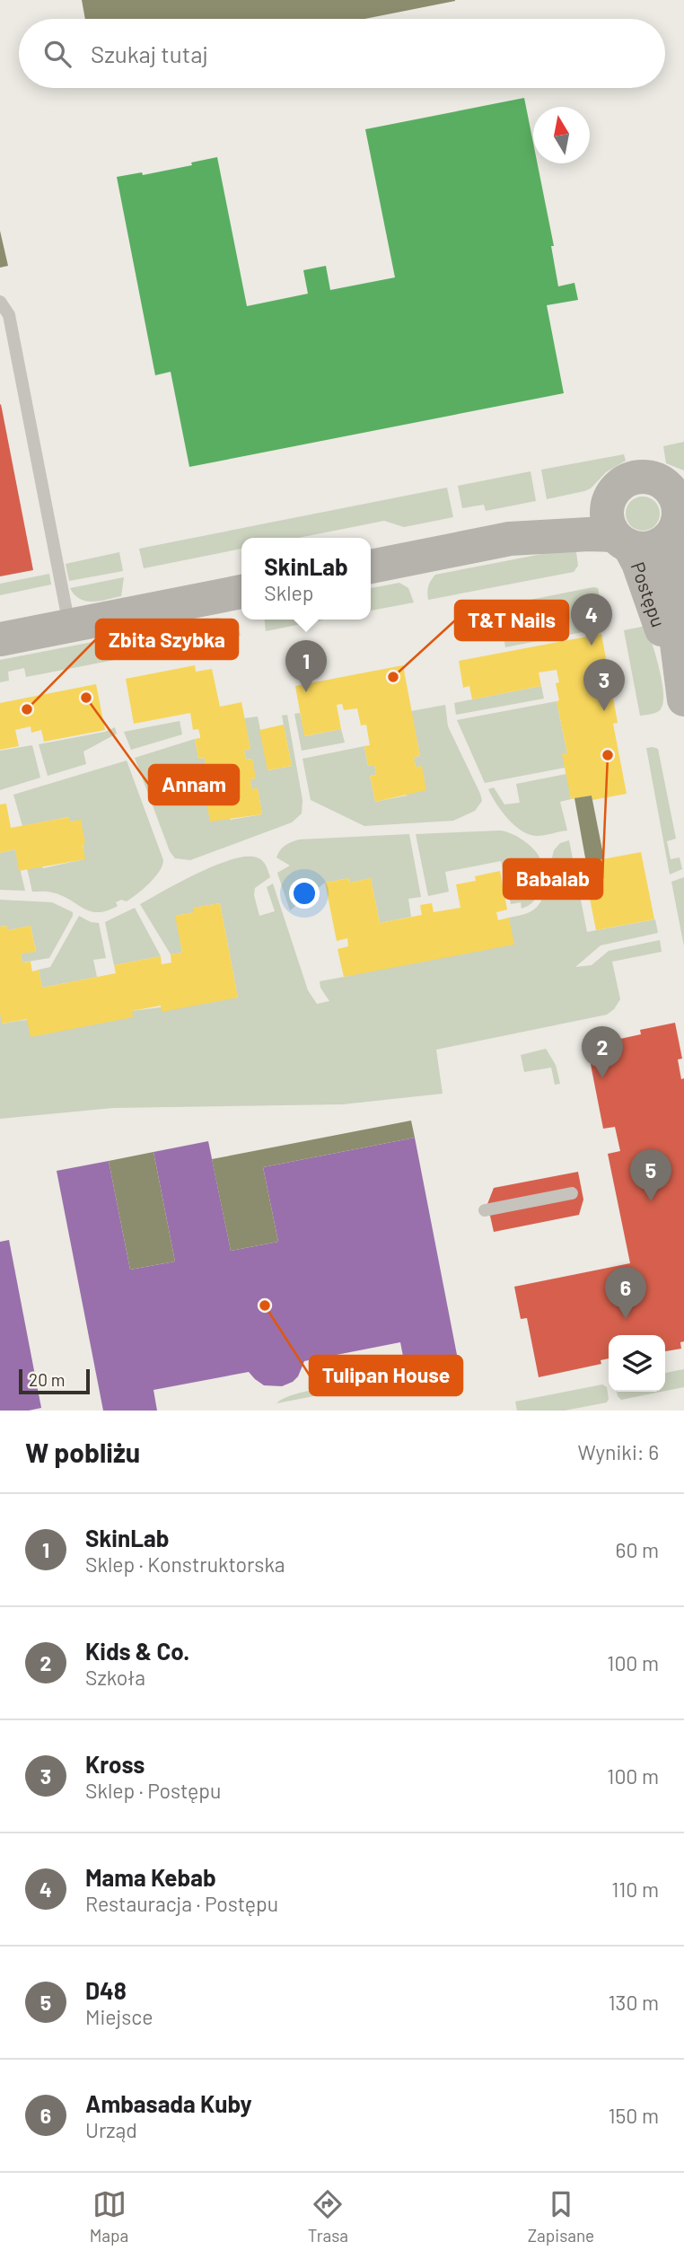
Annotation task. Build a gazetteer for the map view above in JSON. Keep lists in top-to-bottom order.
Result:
{
  "streets": {
    "street": ["Postępu"]
  },
  "places": [
    "T&T Nails",
    "Annam",
    "Zbita Szybka",
    "Babalab",
    "Tulipan House"
  ],
  "scale_bar": "20 m",
  "north": "top",
  "page": {
    "search": "Szukaj tutaj",
    "popup": ["SkinLab", "Sklep"],
    "pins": [
      "4",
      "1",
      "3",
      "2",
      "5",
      "6"
    ],
    "scale": "20 m",
    "heading": ["W pobliżu", "Wyniki: 6"],
    "list": [
      {
        "mark": "1",
        "name": "SkinLab",
        "note": "Sklep · Konstruktorska",
        "value": "60 m"
      },
      {
        "mark": "2",
        "name": "Kids & Co.",
        "note": "Szkoła",
        "value": "100 m"
      },
      {
        "mark": "3",
        "name": "Kross",
        "note": "Sklep · Postępu",
        "value": "100 m"
      },
      {
        "mark": "4",
        "name": "Mama Kebab",
        "note": "Restauracja · Postępu",
        "value": "110 m"
      },
      {
        "mark": "5",
        "name": "D48",
        "note": "Miejsce",
        "value": "130 m"
      },
      {
        "mark": "6",
        "name": "Ambasada Kuby",
        "note": "Urząd",
        "value": "150 m"
      }
    ],
    "nav": ["Mapa", "Trasa", "Zapisane"]
  }
}
